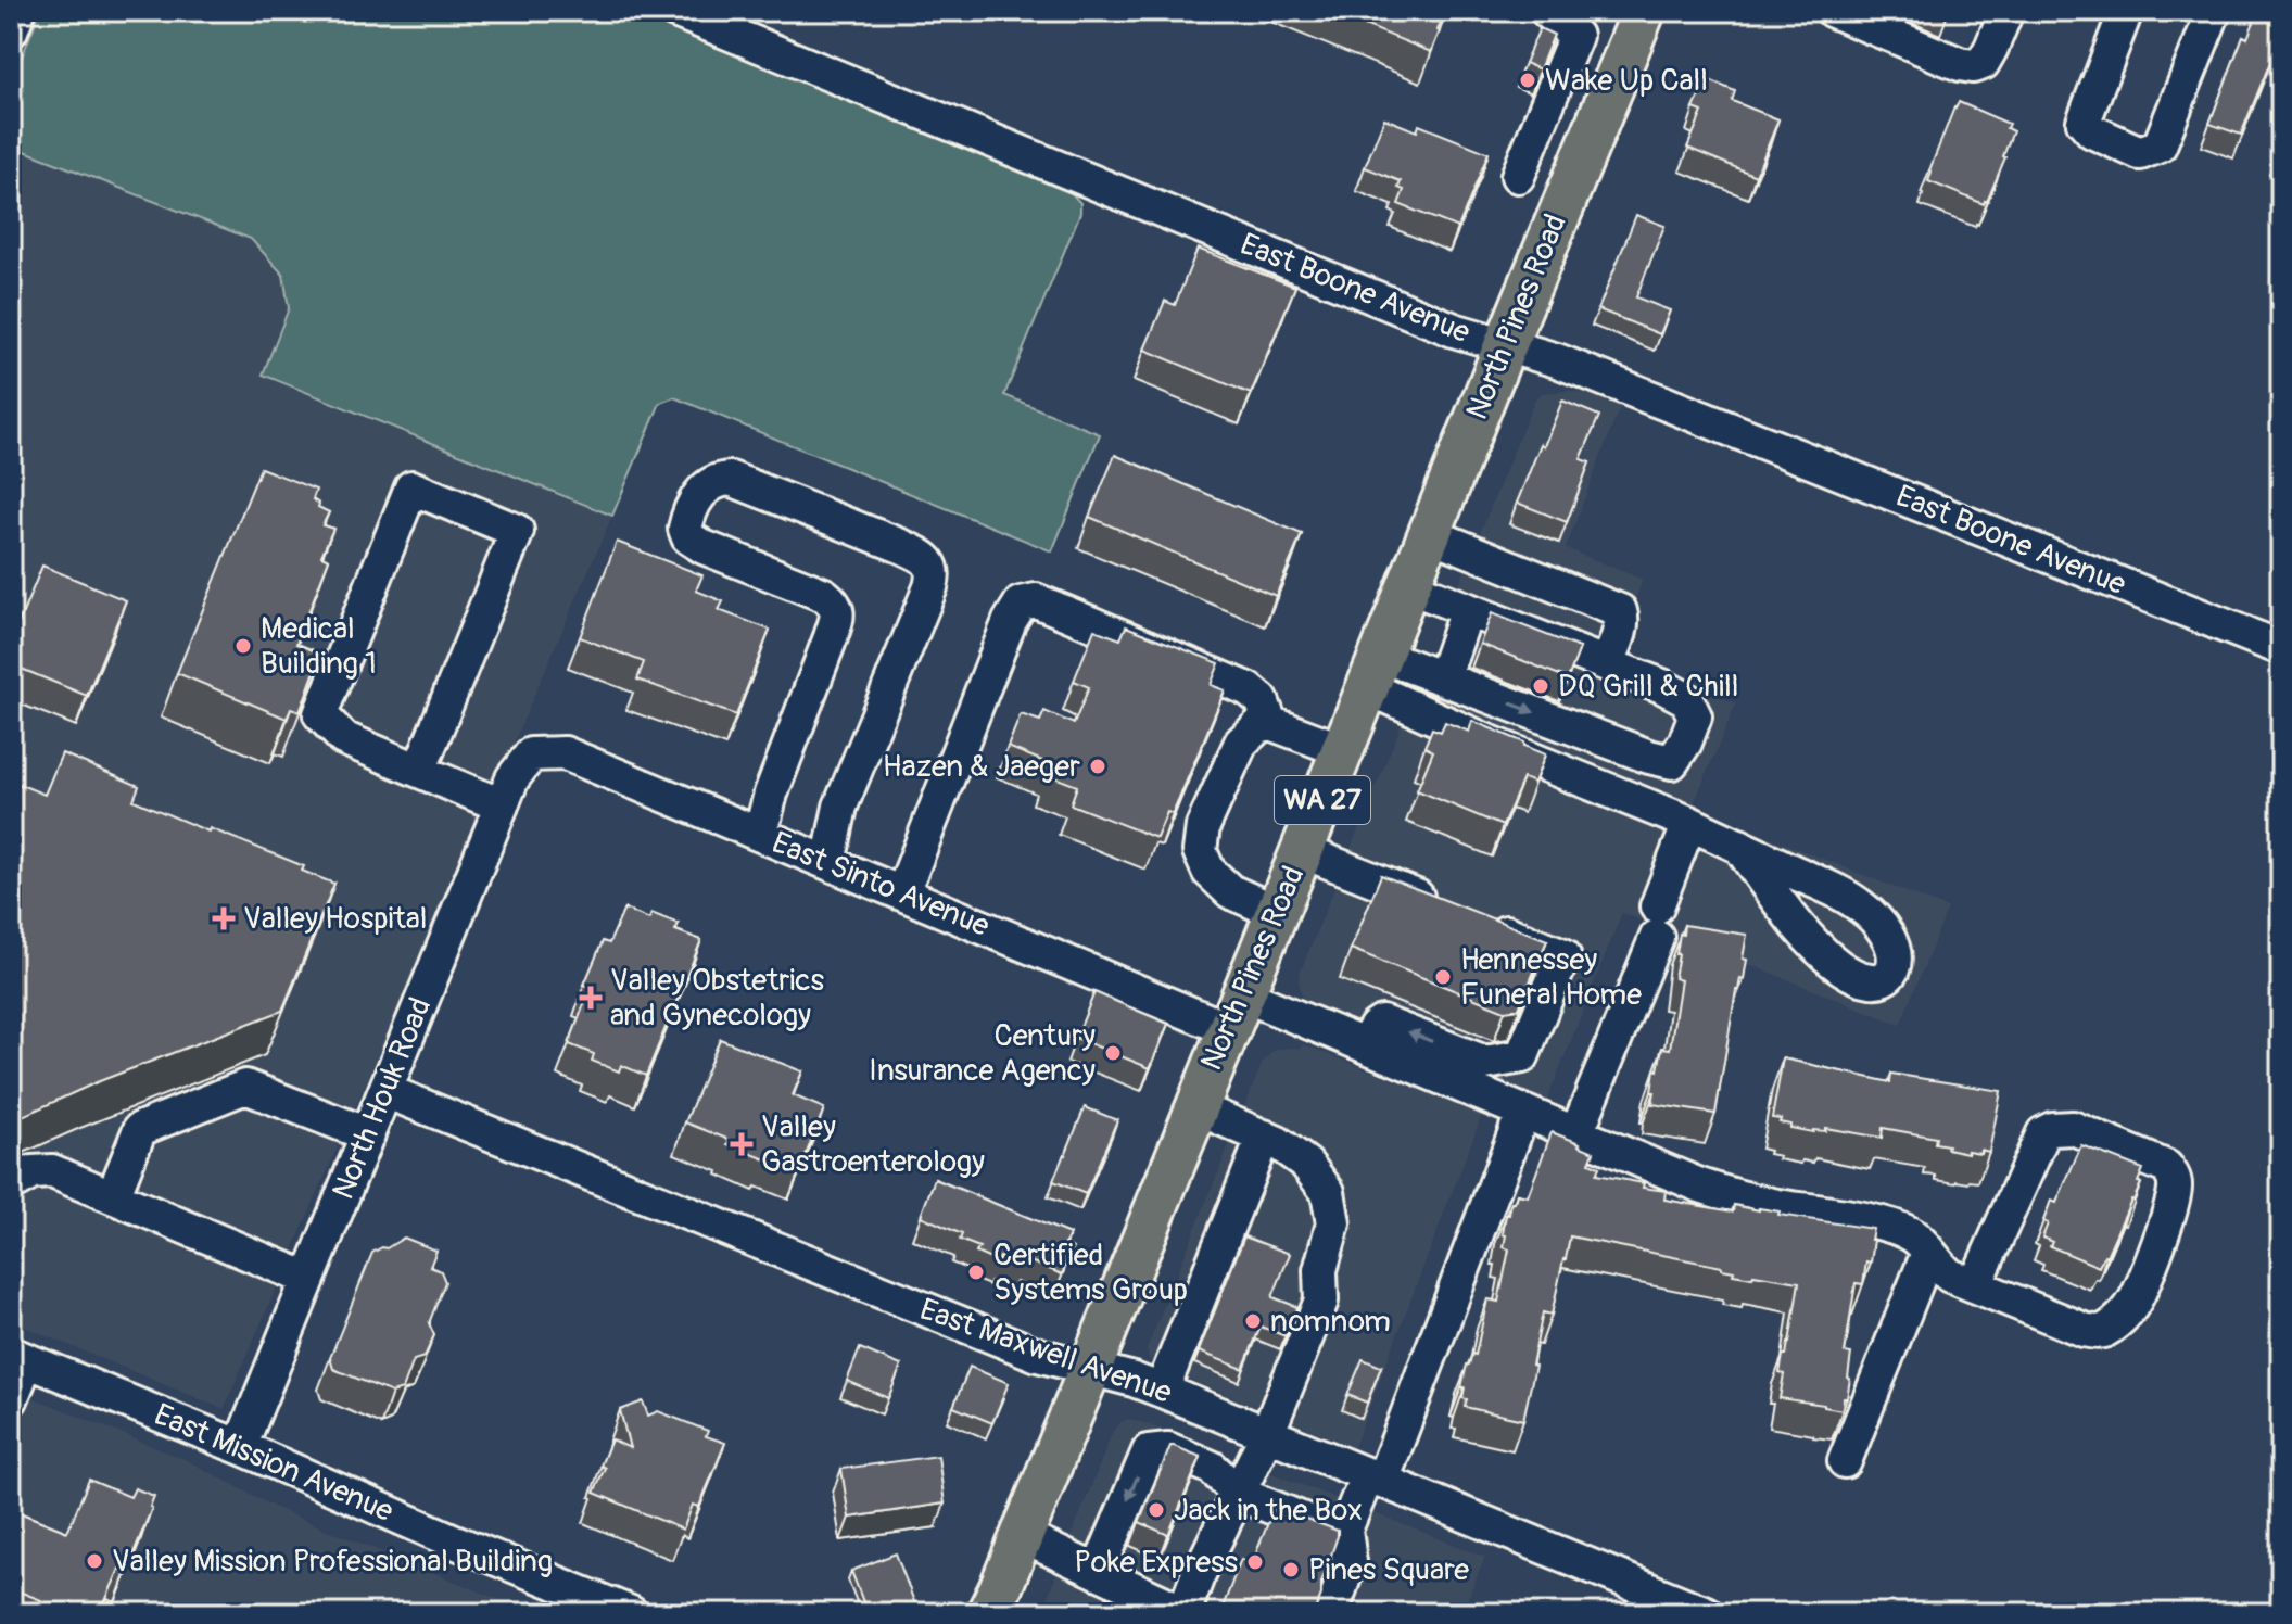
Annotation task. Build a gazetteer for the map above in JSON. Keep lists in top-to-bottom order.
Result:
{
  "streets": {
    "main road": ["North Pines Road", "WA 27"],
    "street": [
      "East Boone Avenue",
      "East Sinto Avenue",
      "North Houk Road",
      "East Maxwell Avenue",
      "East Mission Avenue"
    ]
  },
  "crossings": [
    ["East Boone Avenue", "North Pines Road"],
    ["North Pines Road", "East Sinto Avenue"],
    ["North Pines Road", "East Maxwell Avenue"],
    ["East Sinto Avenue", "North Houk Road"],
    ["North Houk Road", "East Maxwell Avenue"],
    ["North Houk Road", "East Mission Avenue"]
  ],
  "places": {
    "other": [
      "Wake Up Call",
      "Medical Building 1",
      "DQ Grill & Chill",
      "Hazen & Jaeger",
      "Hennessey Funeral Home",
      "Century Insurance Agency",
      "Certified Systems Group",
      "nomnom",
      "Jack in the Box",
      "Valley Mission Professional Building",
      "Poke Express",
      "Pines Square"
    ],
    "health": ["Valley Hospital", "Valley Obstetrics and Gynecology", "Valley Gastroenterology"]
  }
}
